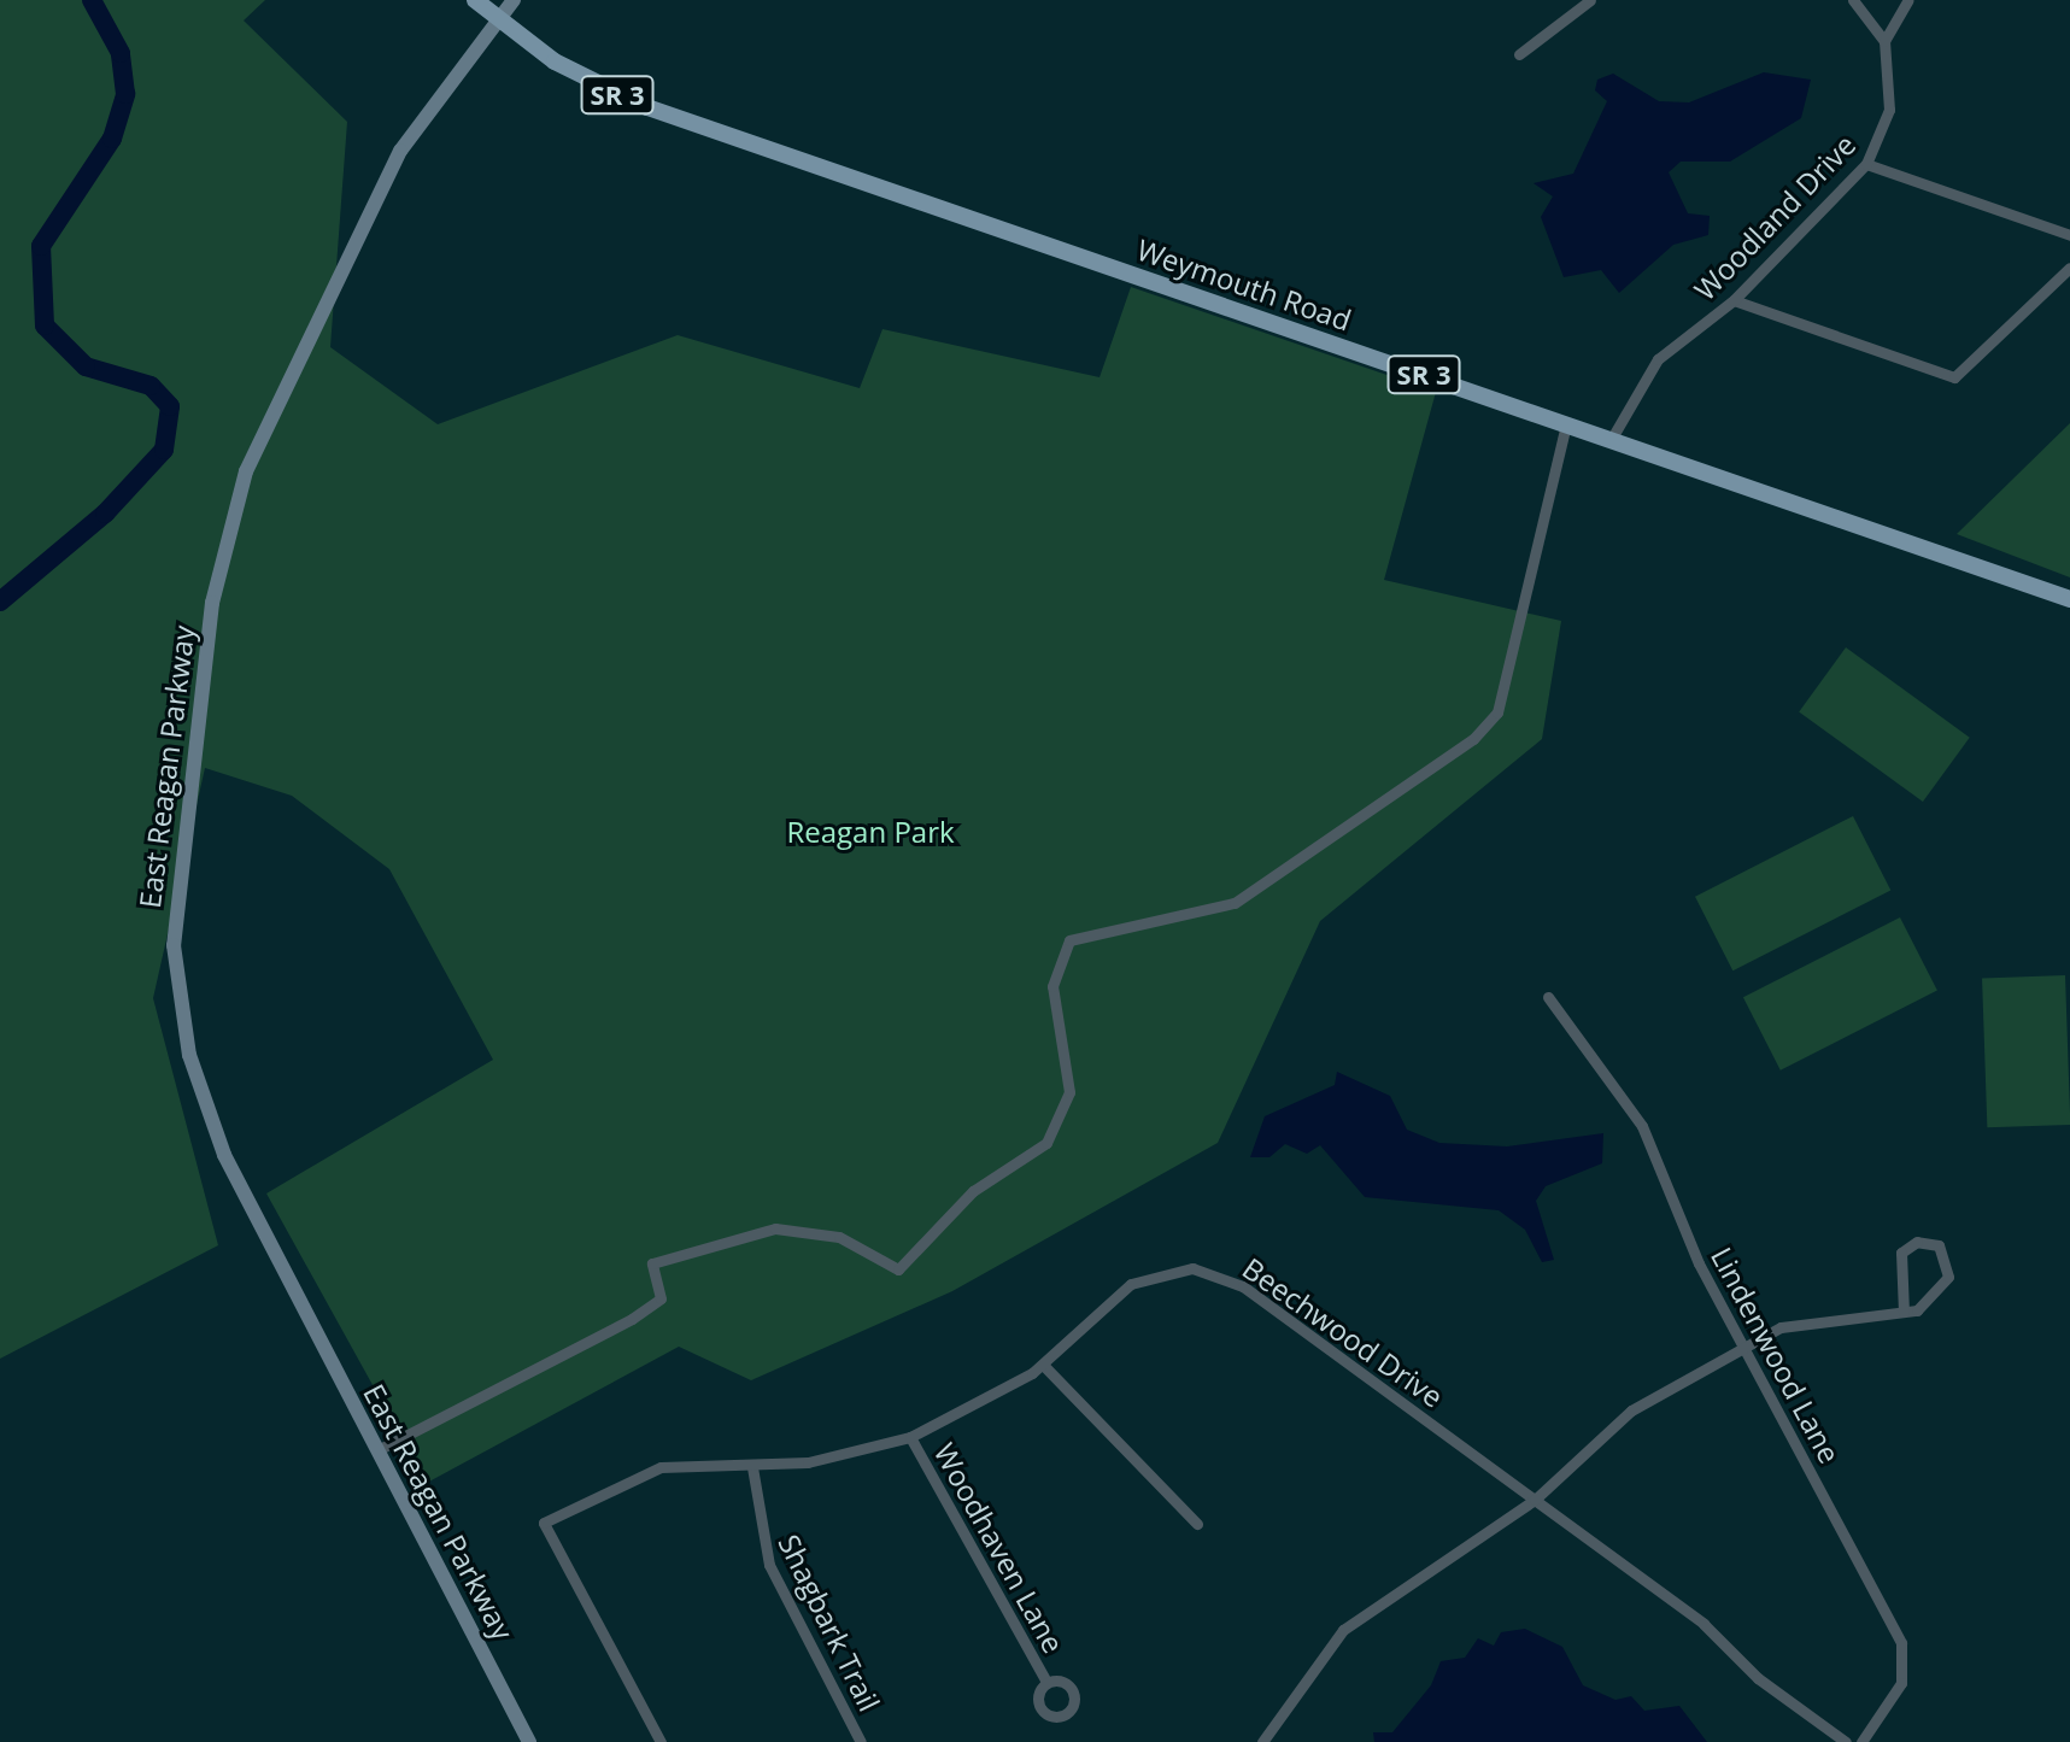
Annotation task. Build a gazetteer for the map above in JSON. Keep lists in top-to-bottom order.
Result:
{
  "streets": {
    "main road": ["SR 3", "Weymouth Road"],
    "street": [
      "Woodland Drive",
      "East Reagan Parkway",
      "Beechwood Drive",
      "Lindenwood Lane",
      "Woodhaven Lane",
      "Shagbark Trail"
    ]
  },
  "crossings": [
    ["Woodland Drive", "Weymouth Road"],
    ["Weymouth Road", "East Reagan Parkway"],
    ["Beechwood Drive", "Woodhaven Lane"],
    ["Beechwood Drive", "Shagbark Trail"]
  ],
  "parks": ["Reagan Park"]
}
